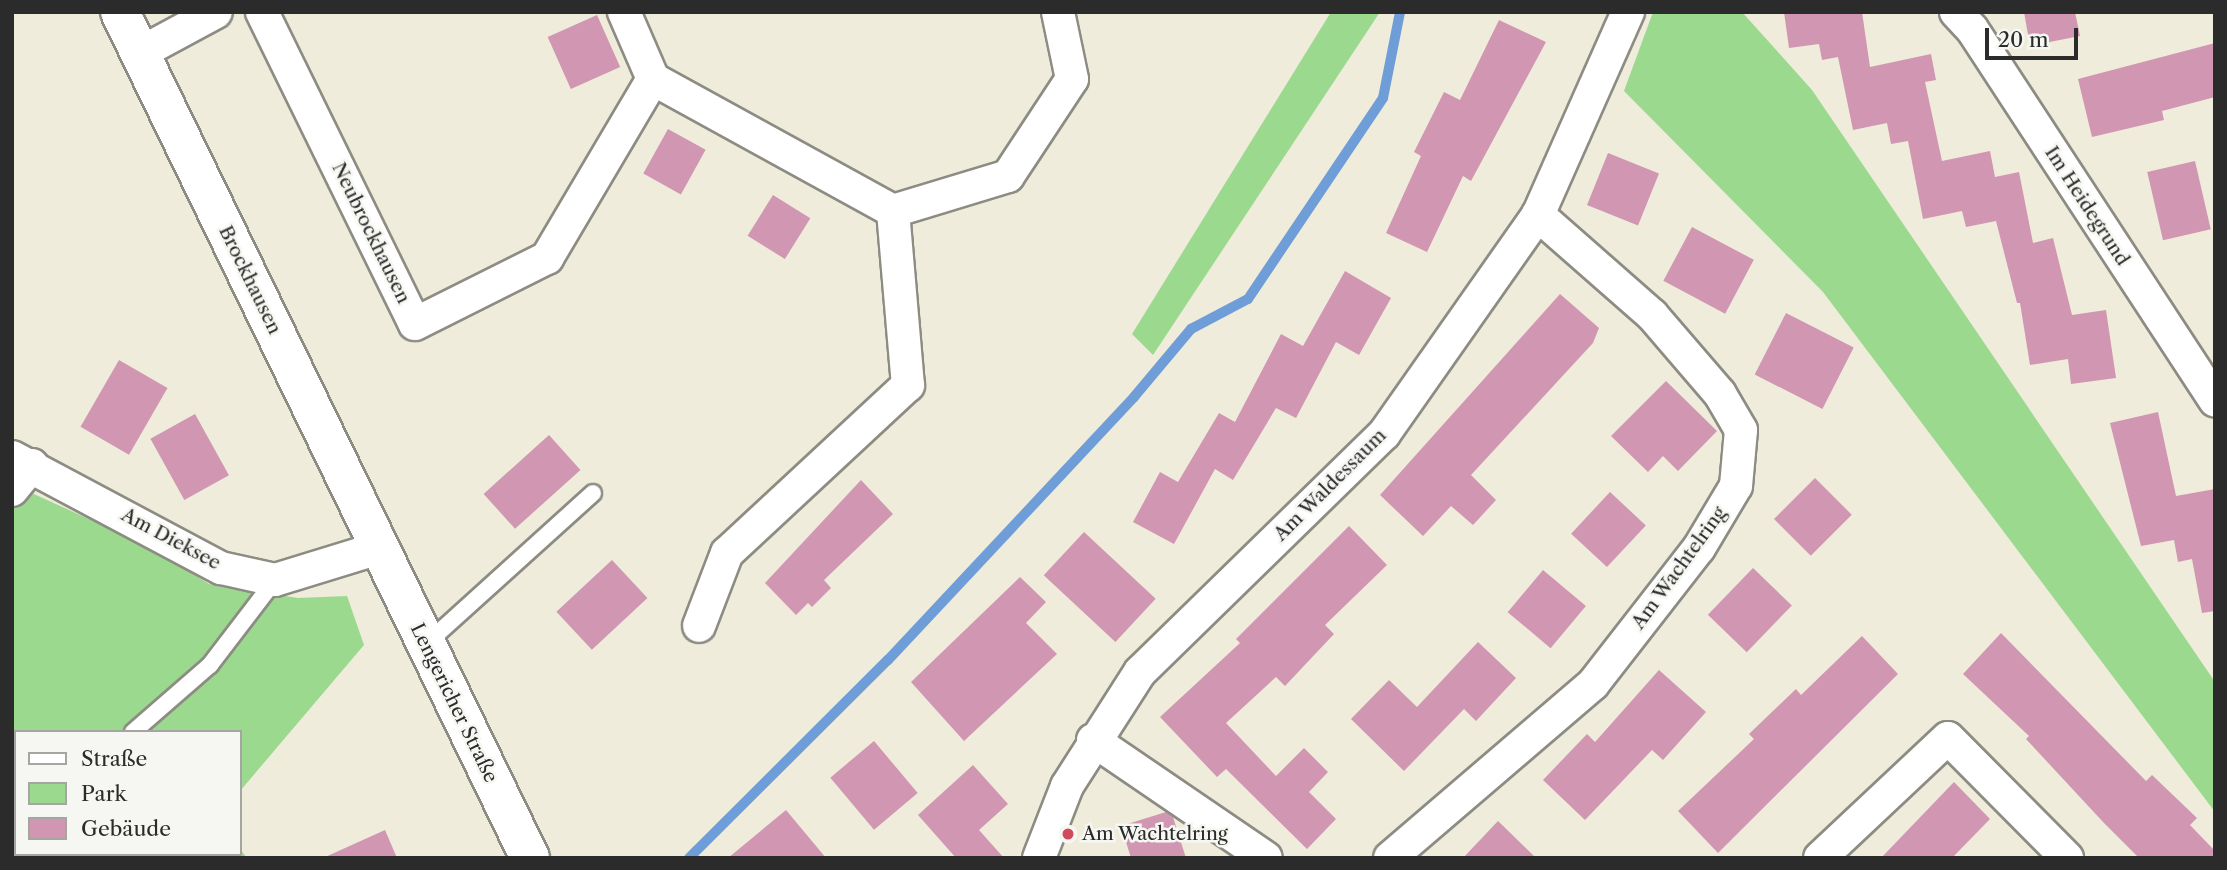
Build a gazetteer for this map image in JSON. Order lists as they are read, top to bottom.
{
  "streets": {
    "main road": ["Brockhausen", "Lengericher Straße"],
    "street": [
      "Im Heidegrund",
      "Neubrockhausen",
      "Am Waldessaum",
      "Am Dieksee",
      "Am Wachtelring"
    ]
  },
  "crossings": [
    ["Brockhausen", "Am Dieksee"],
    ["Brockhausen", "Lengericher Straße"],
    ["Am Waldessaum", "Am Wachtelring"],
    ["Am Dieksee", "Lengericher Straße"]
  ],
  "places": ["Am Wachtelring"],
  "legend": ["Straße", "Park", "Gebäude"],
  "scale_bar": "20 m"
}
